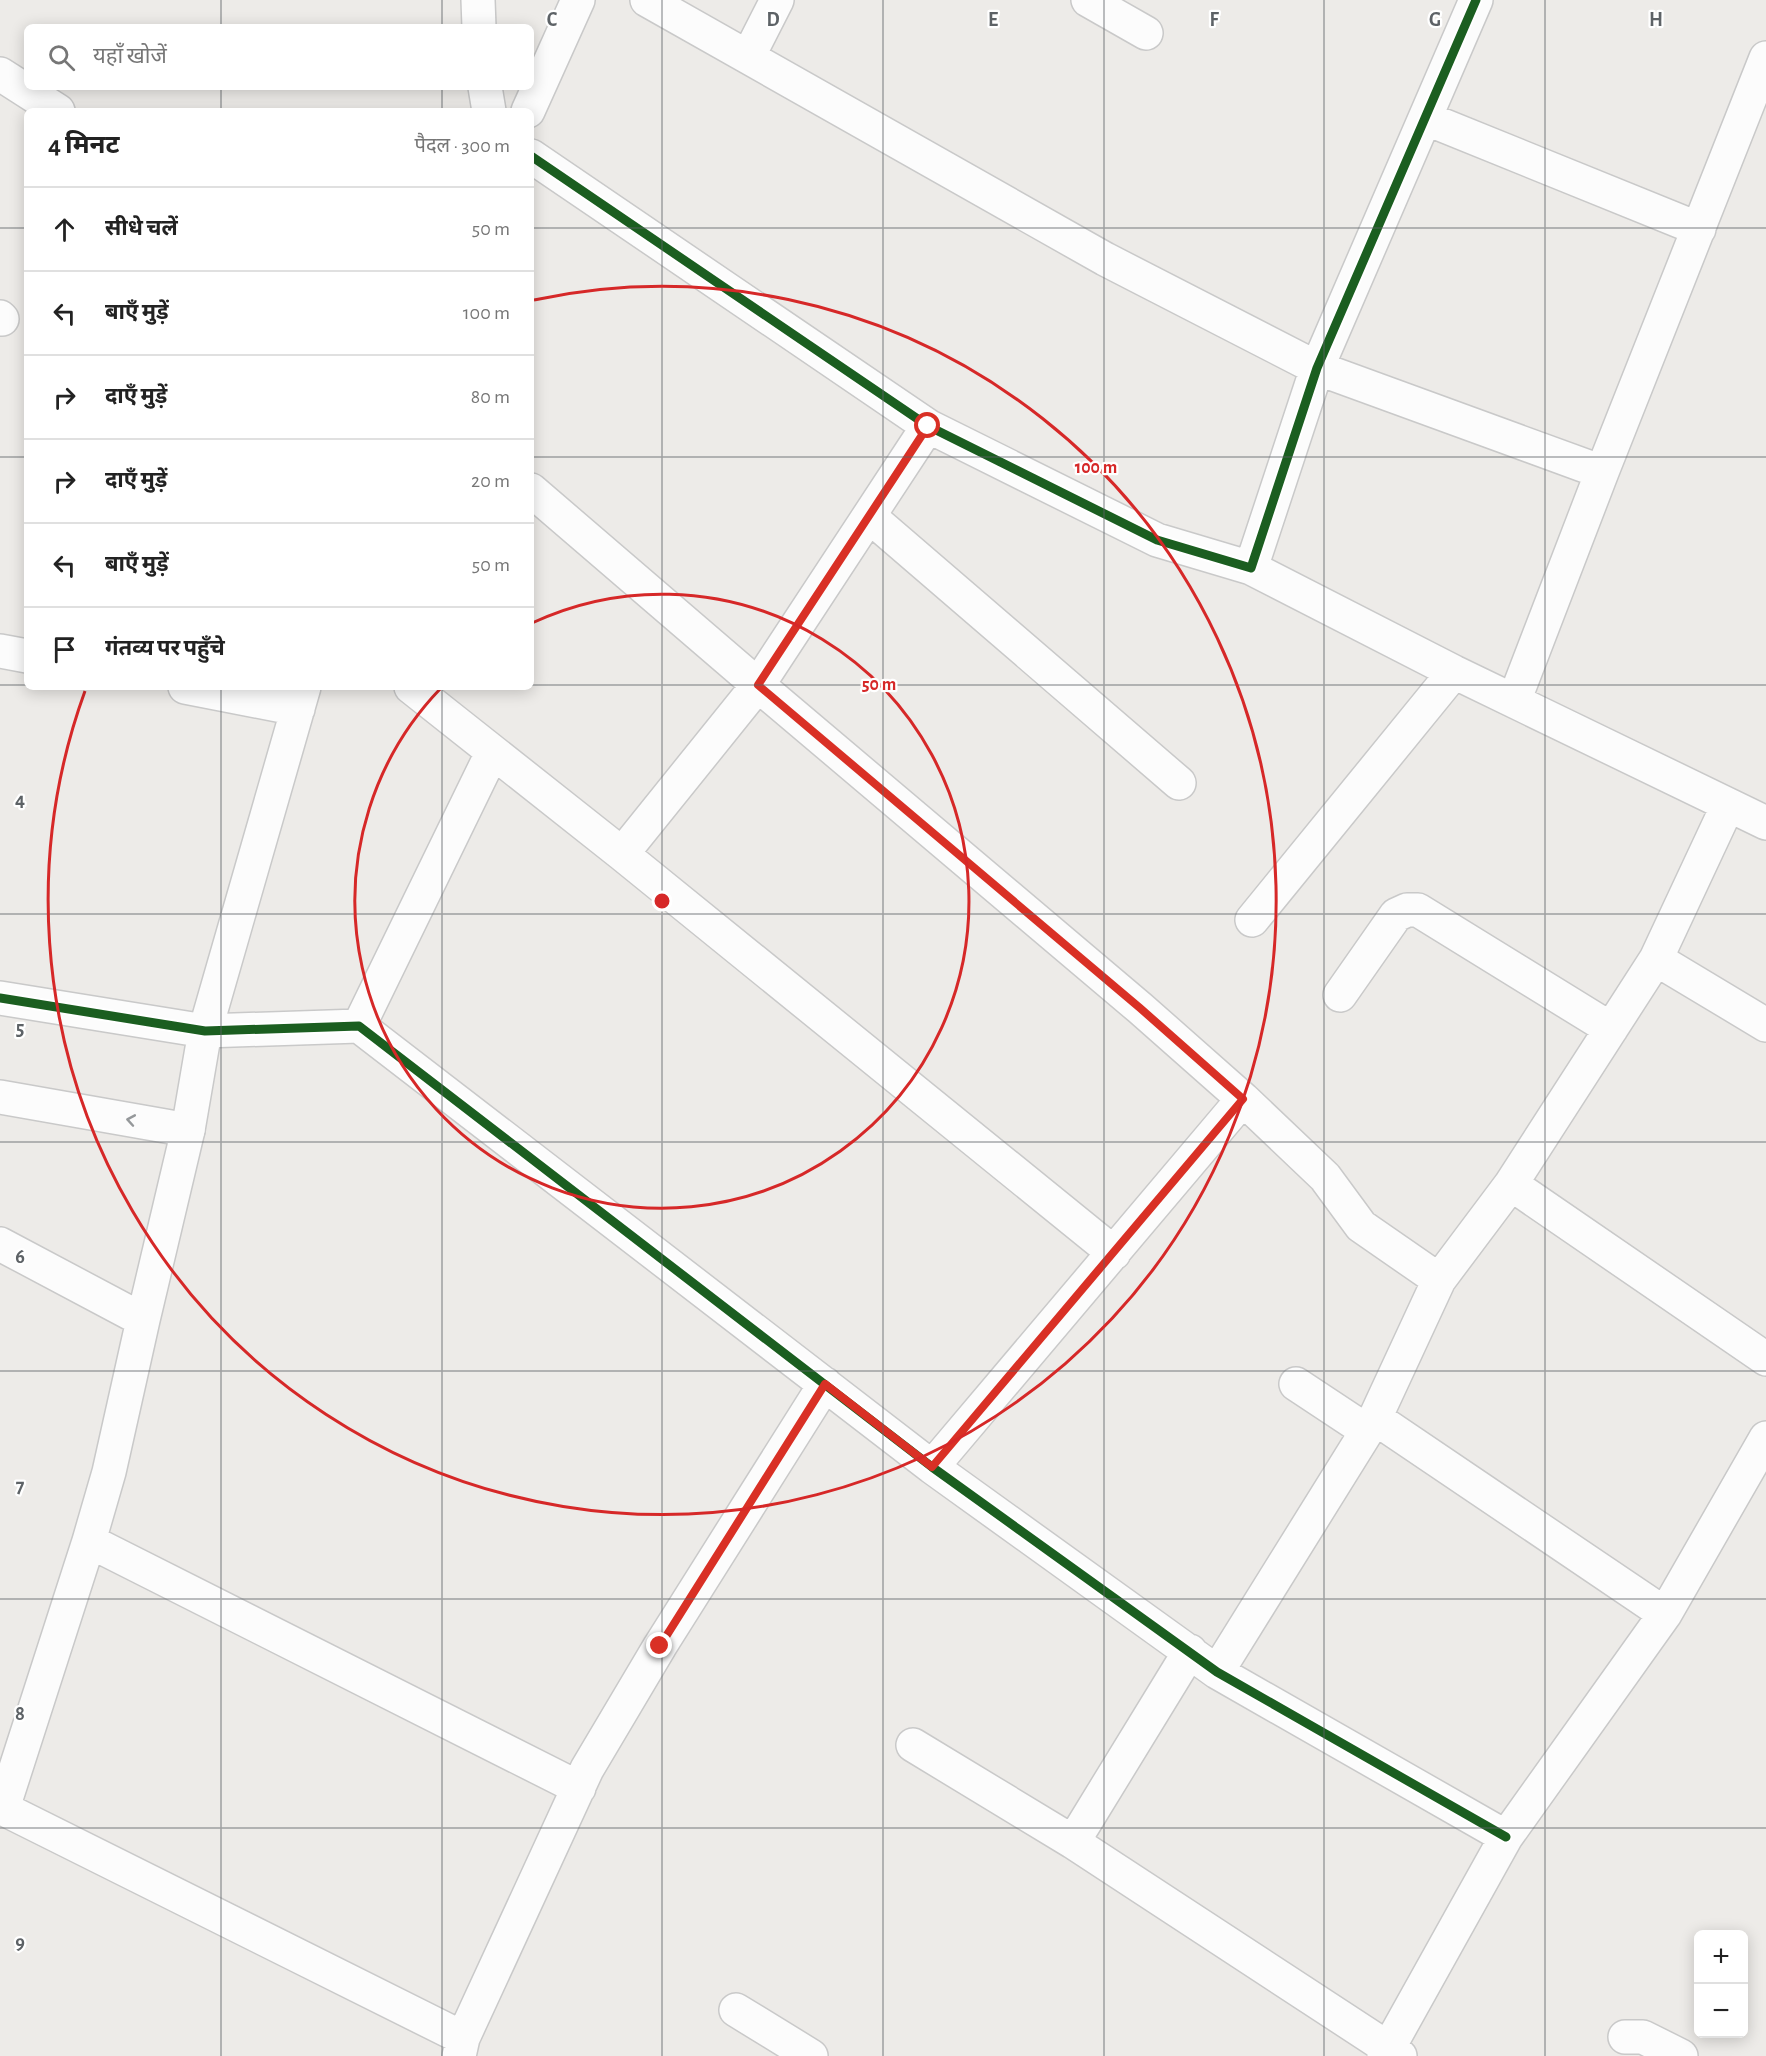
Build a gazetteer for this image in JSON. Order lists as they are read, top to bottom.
{
  "page": {
    "search": "यहाँ खोजें",
    "heading": ["4 मिनट", "पैदल · 300 m"],
    "list": [
      ["सीधे चलें", "50 m"],
      ["बाएँ मुड़ें", "100 m"],
      ["दाएँ मुड़ें", "80 m"],
      ["दाएँ मुड़ें", "20 m"],
      ["बाएँ मुड़ें", "50 m"],
      "गंतव्य पर पहुँचे"
    ],
    "map_buttons": ["+", "−"]
  },
  "grid": {
    "columns": [
      "C",
      "D",
      "E",
      "F",
      "G",
      "H"
    ],
    "rows": [
      "4",
      "5",
      "6",
      "7",
      "8",
      "9"
    ]
  },
  "rings": ["100 m", "50 m"]
}
